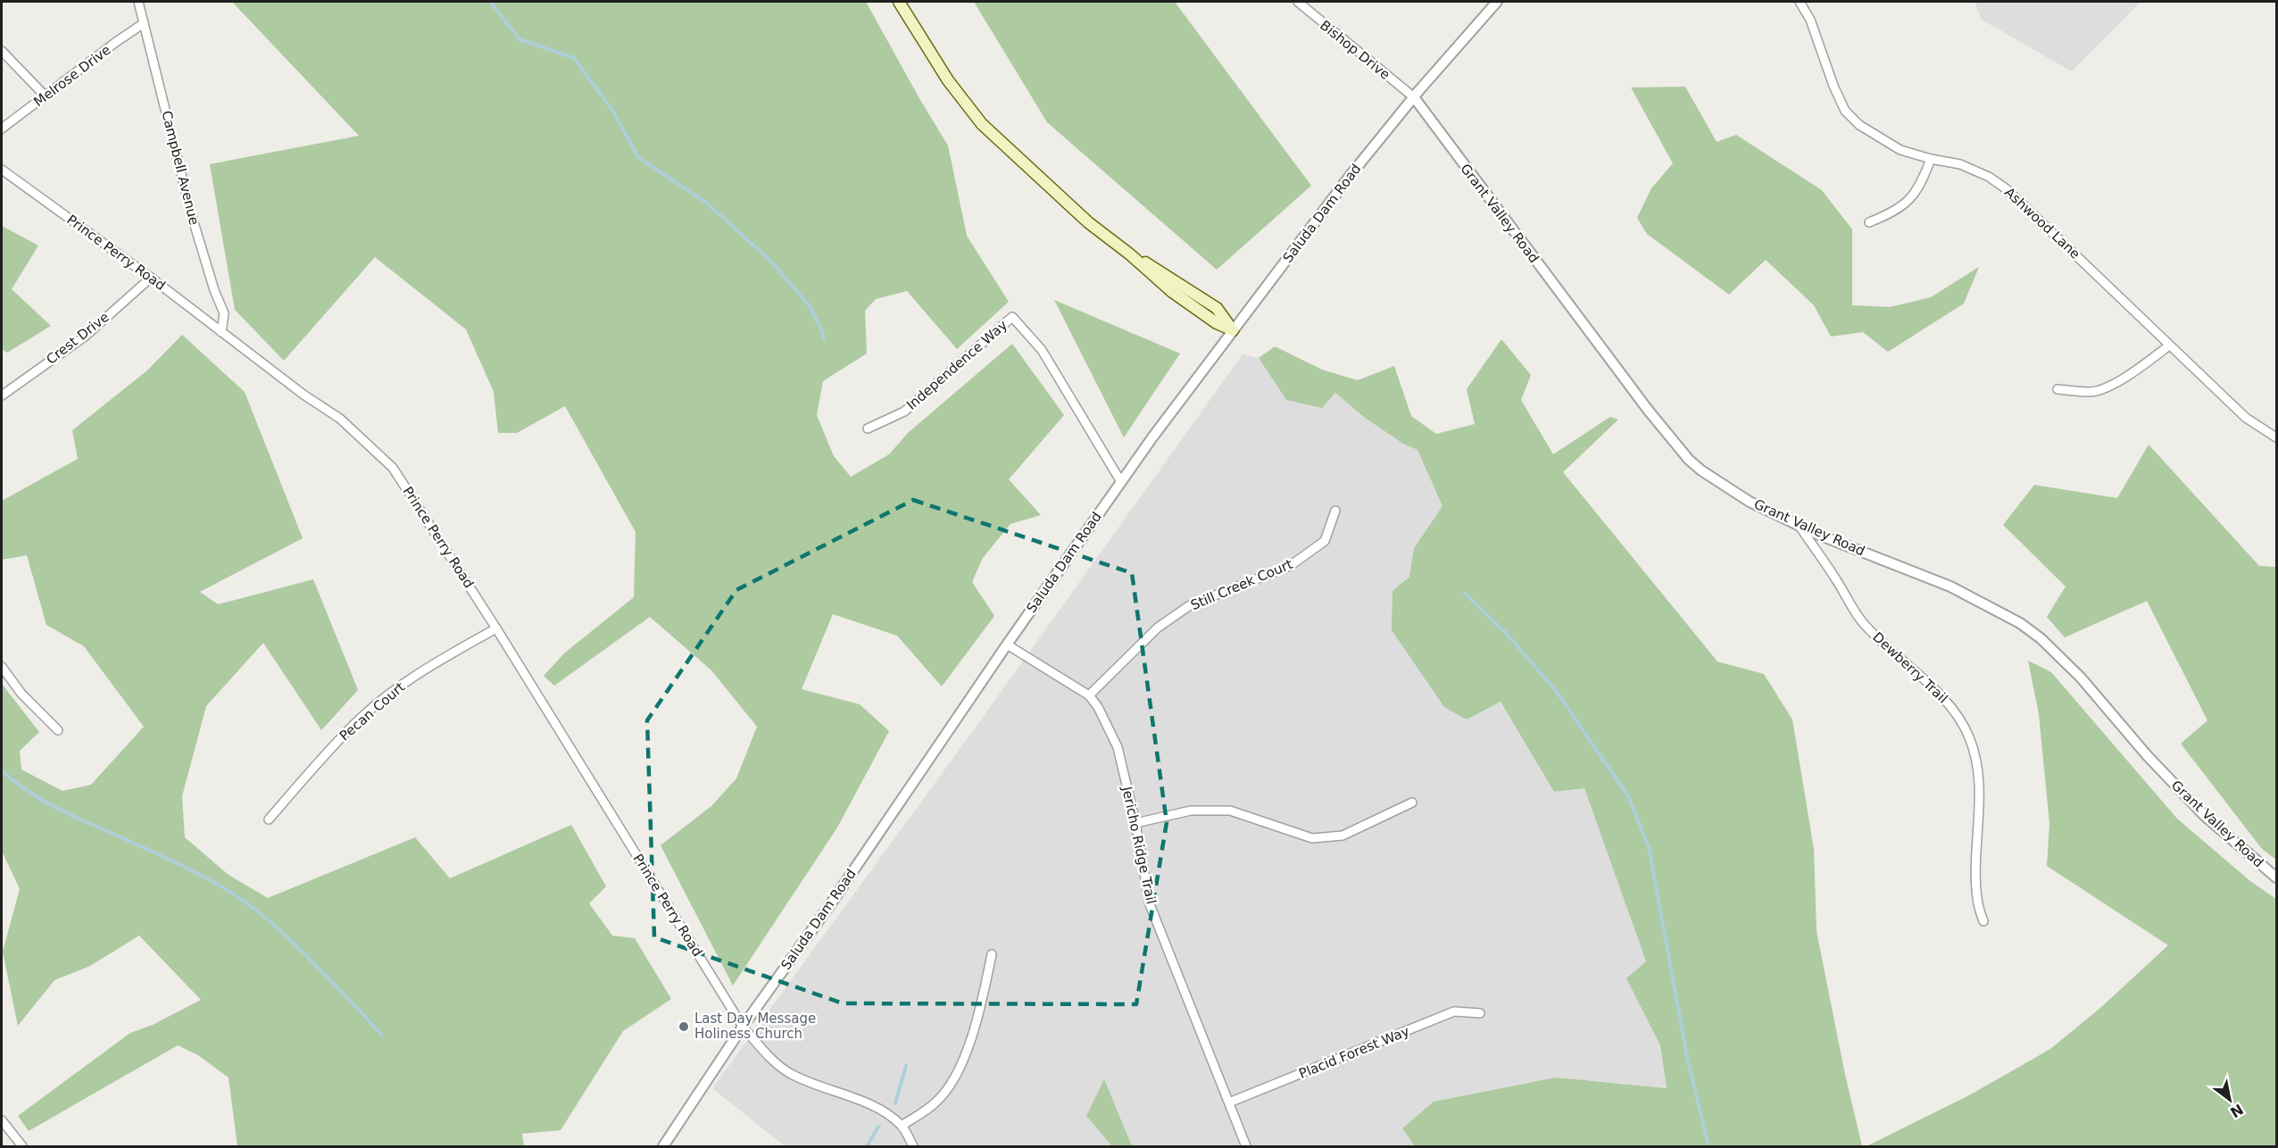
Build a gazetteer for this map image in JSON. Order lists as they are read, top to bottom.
{
  "streets": {
    "street": [
      "Bishop Drive",
      "Melrose Drive",
      "Campbell Avenue",
      "Saluda Dam Road",
      "Grant Valley Road",
      "Ashwood Lane",
      "Prince Perry Road",
      "Crest Drive",
      "Independence Way",
      "Still Creek Court",
      "Dewberry Trail",
      "Pecan Court",
      "Jericho Ridge Trail",
      "Placid Forest Way"
    ]
  },
  "crossings": [
    ["Bishop Drive", "Saluda Dam Road"],
    ["Bishop Drive", "Grant Valley Road"],
    ["Melrose Drive", "Campbell Avenue"],
    ["Campbell Avenue", "Prince Perry Road"],
    ["Saluda Dam Road", "Grant Valley Road"],
    ["Saluda Dam Road", "Prince Perry Road"],
    ["Saluda Dam Road", "Independence Way"],
    ["Saluda Dam Road", "Jericho Ridge Trail"],
    ["Grant Valley Road", "Dewberry Trail"],
    ["Prince Perry Road", "Crest Drive"],
    ["Prince Perry Road", "Pecan Court"],
    ["Still Creek Court", "Jericho Ridge Trail"],
    ["Jericho Ridge Trail", "Placid Forest Way"]
  ],
  "places": ["Last Day Message Holiness Church"],
  "north": "bottom right"
}
